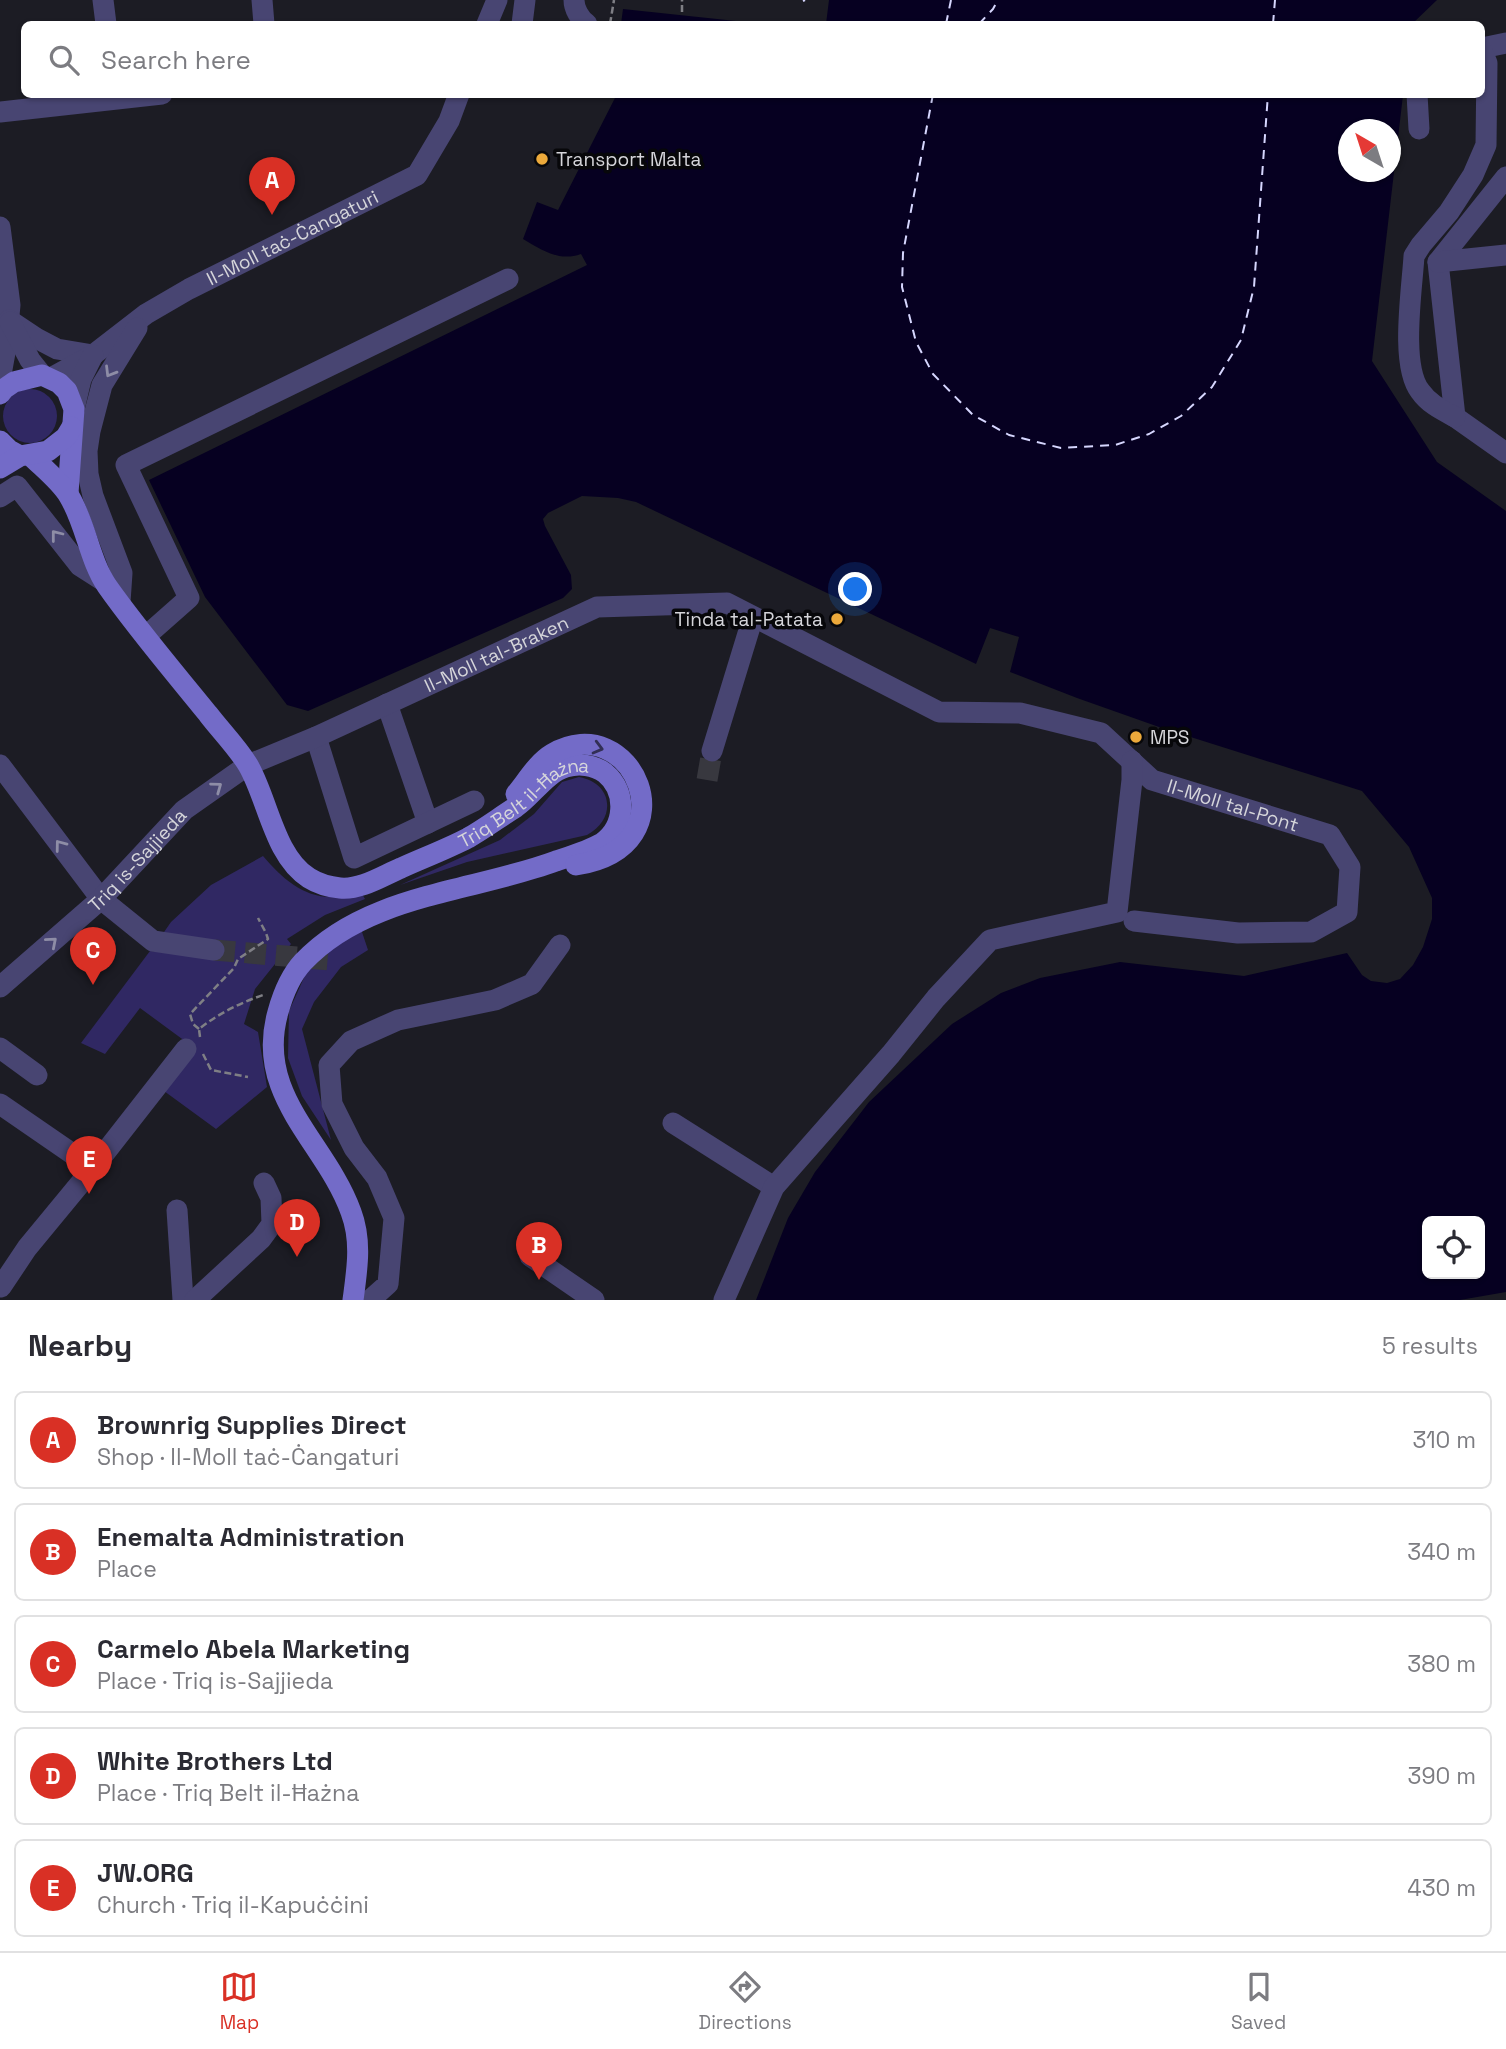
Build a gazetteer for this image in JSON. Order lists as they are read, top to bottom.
{
  "streets": {
    "main road": ["Triq Belt il-Ħażna"],
    "street": [
      "Il-Moll taċ-Ċangaturi",
      "Il-Moll tal-Braken",
      "Il-Moll tal-Pont",
      "Triq is-Sajjieda"
    ]
  },
  "crossings": [
    ["Il-Moll tal-Braken", "Il-Moll tal-Pont"],
    ["Il-Moll tal-Braken", "Triq Belt il-Ħażna"],
    ["Il-Moll tal-Braken", "Triq is-Sajjieda"],
    ["Triq Belt il-Ħażna", "Triq is-Sajjieda"]
  ],
  "places": ["Transport Malta", "Tinda tal-Patata", "MPS"],
  "north": "top left",
  "page": {
    "search": "Search here",
    "pins": [
      "A",
      "C",
      "E",
      "D",
      "B"
    ],
    "heading": ["Nearby", "5 results"],
    "list": [
      {
        "mark": "A",
        "name": "Brownrig Supplies Direct",
        "note": "Shop · Il-Moll taċ-Ċangaturi",
        "value": "310 m"
      },
      {
        "mark": "B",
        "name": "Enemalta Administration",
        "note": "Place",
        "value": "340 m"
      },
      {
        "mark": "C",
        "name": "Carmelo Abela Marketing",
        "note": "Place · Triq is-Sajjieda",
        "value": "380 m"
      },
      {
        "mark": "D",
        "name": "White Brothers Ltd",
        "note": "Place · Triq Belt il-Ħażna",
        "value": "390 m"
      },
      {
        "mark": "E",
        "name": "JW.ORG",
        "note": "Church · Triq il-Kapuċċini",
        "value": "430 m"
      }
    ],
    "nav": ["Map", "Directions", "Saved"]
  }
}
